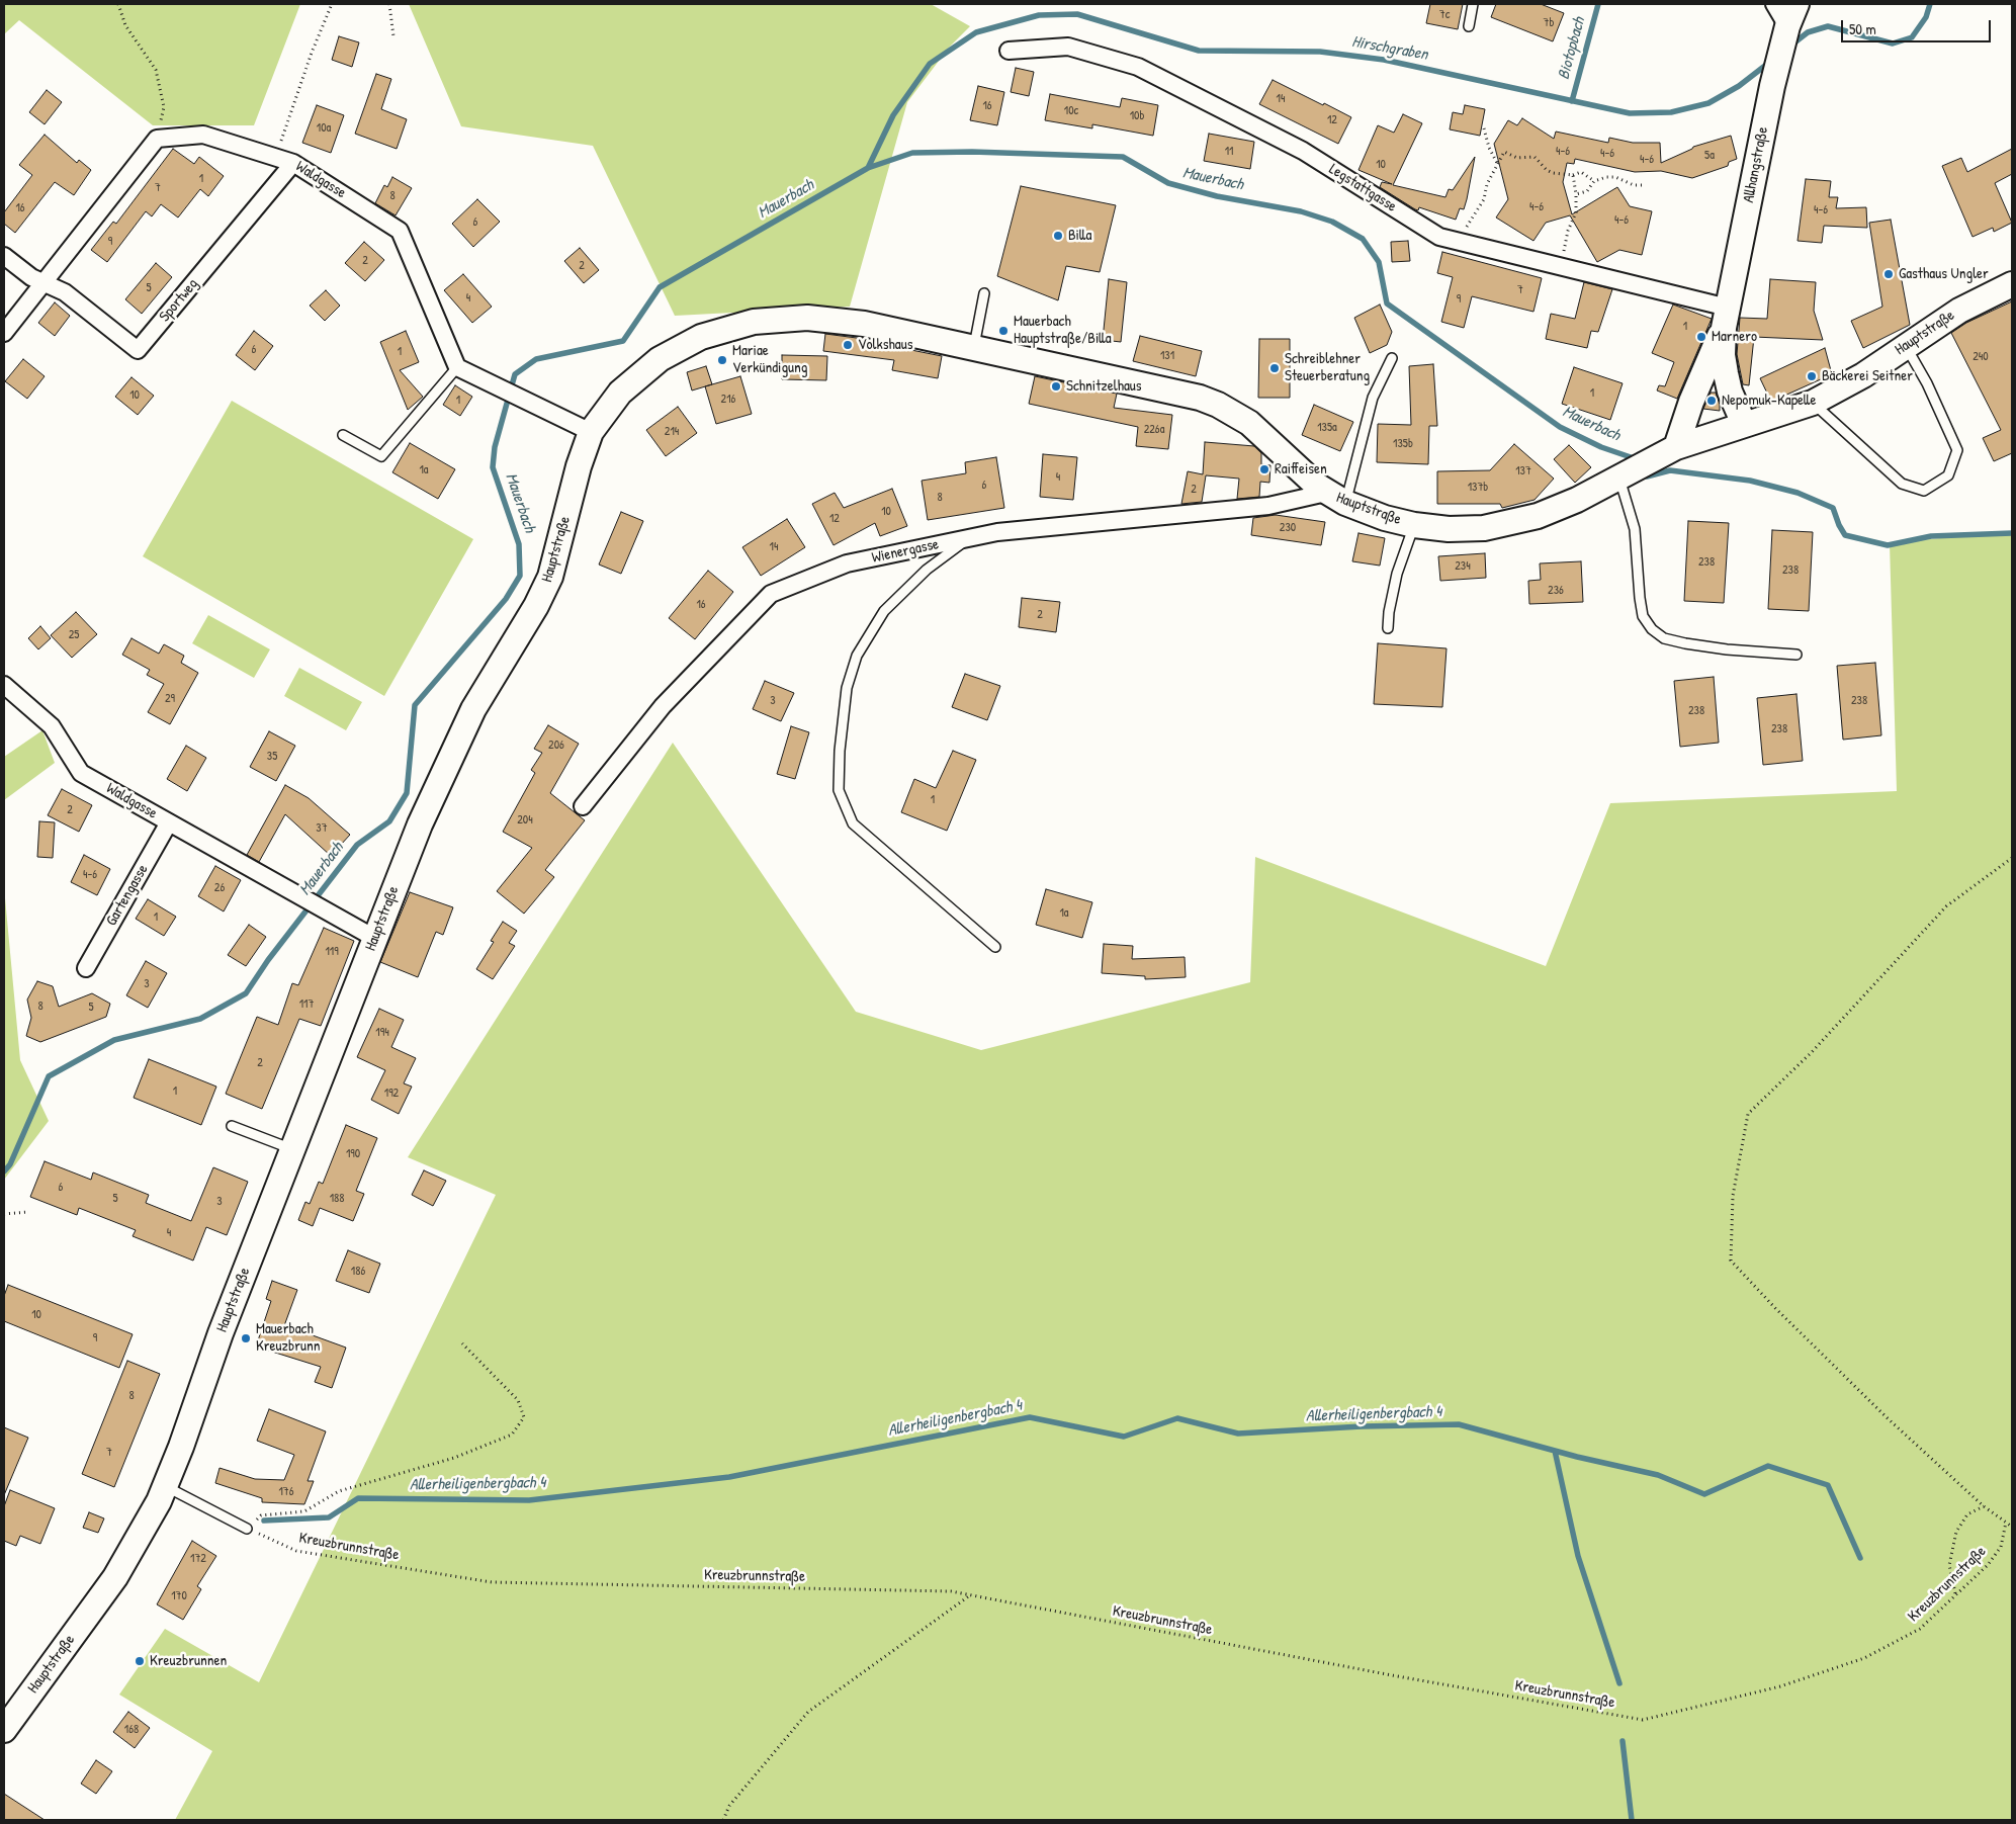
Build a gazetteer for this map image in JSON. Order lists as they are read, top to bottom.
{
  "streets": {
    "main road": ["Allhangstraße", "Hauptstraße"],
    "street": [
      "Waldgasse",
      "Legstattgasse",
      "Sportweg",
      "Wienergasse",
      "Gartengasse"
    ],
    "path": ["Kreuzbrunnstraße"]
  },
  "crossings": [
    ["Allhangstraße", "Legstattgasse"],
    ["Allhangstraße", "Hauptstraße"],
    ["Waldgasse", "Sportweg"],
    ["Waldgasse", "Hauptstraße"],
    ["Waldgasse", "Gartengasse"],
    ["Hauptstraße", "Wienergasse"]
  ],
  "water": [
    "Hirschgraben",
    "Biotopbach",
    "Mauerbach",
    "Allerheiligenbergbach 4"
  ],
  "places": [
    "Billa",
    "Gasthaus Ungler",
    "Mauerbach Hauptstraße/Billa",
    "Marnero",
    "Volkshaus",
    "Mariae Verkündigung",
    "Schreiblehner Steuerberatung",
    "Bäckerei Seitner",
    "Schnitzelhaus",
    "Nepomuk-Kapelle",
    "Raiffeisen",
    "Mauerbach Kreuzbrunn",
    "Kreuzbrunnen"
  ],
  "house_numbers": [
    "7c",
    "7b",
    "14",
    "16",
    "10c",
    "10b",
    "12",
    "10a",
    "11",
    "4-6",
    "4-6",
    "5a",
    "4-6",
    "10",
    "1",
    "7",
    "8",
    "4-6",
    "16",
    "4-6",
    "4-6",
    "6",
    "9",
    "2",
    "2",
    "5",
    "7",
    "4",
    "9",
    "1",
    "6",
    "1",
    "131",
    "240",
    "1",
    "10",
    "216",
    "1",
    "135a",
    "226a",
    "214",
    "135b",
    "1a",
    "137",
    "4",
    "6",
    "137b",
    "2",
    "8",
    "10",
    "12",
    "230",
    "14",
    "238",
    "234",
    "238",
    "236",
    "16",
    "2",
    "25",
    "29",
    "3",
    "238",
    "238",
    "238",
    "206",
    "35",
    "1",
    "2",
    "204",
    "37",
    "4-6",
    "26",
    "1a",
    "1",
    "119",
    "3",
    "117",
    "8",
    "5",
    "194",
    "2",
    "1",
    "192",
    "190",
    "6",
    "5",
    "188",
    "3",
    "4",
    "186",
    "10",
    "9",
    "8",
    "7",
    "176",
    "172",
    "170",
    "168"
  ],
  "scale_bar": "50 m"
}
